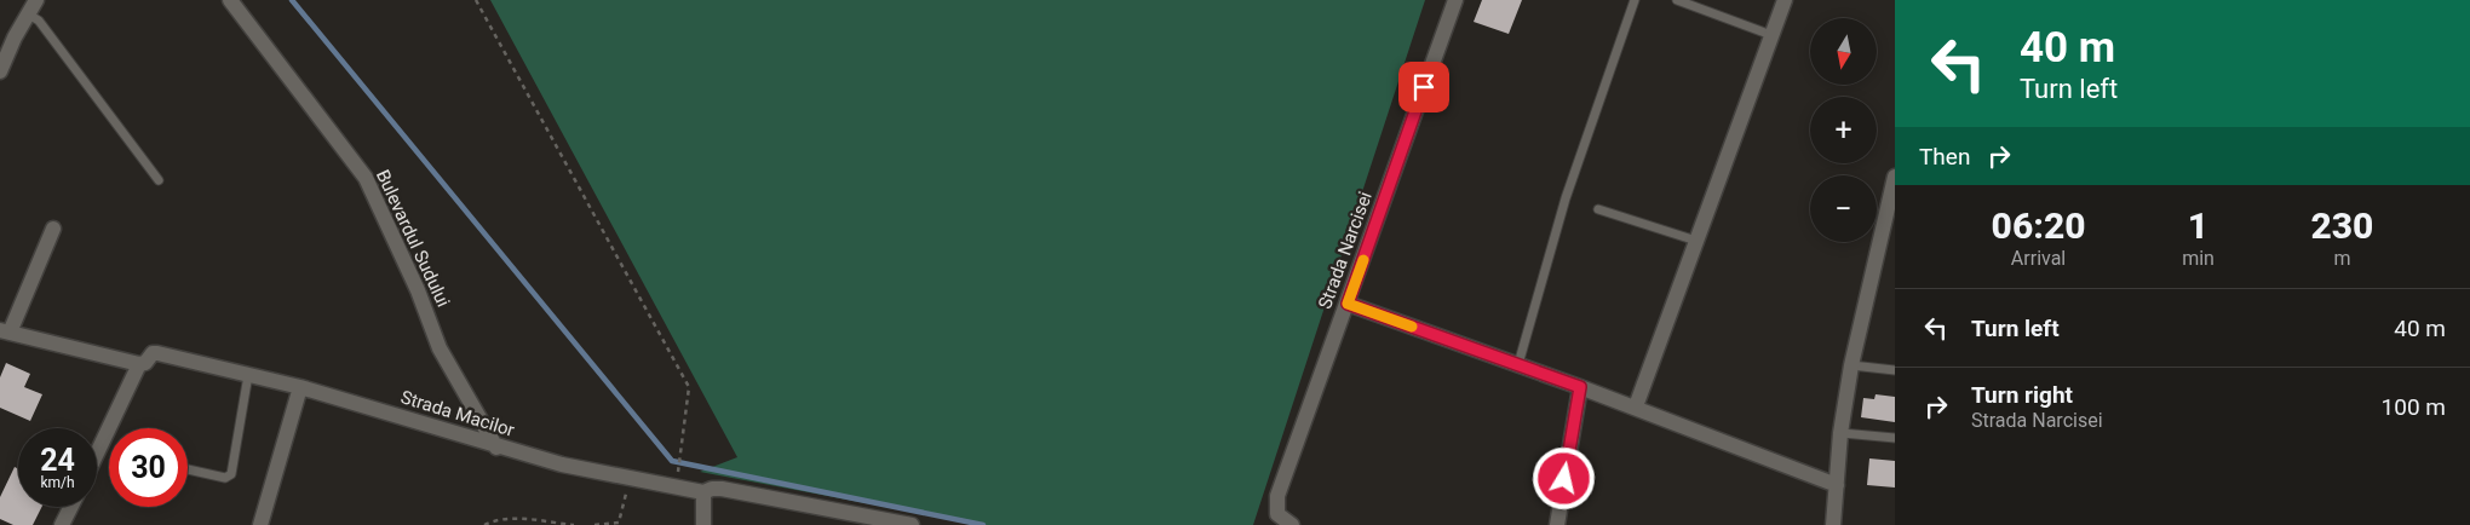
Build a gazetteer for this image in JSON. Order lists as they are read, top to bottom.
{
  "streets": {
    "street": ["Bulevardul Sudului", "Strada Narcisei", "Strada Macilor"]
  },
  "crossings": [
    ["Bulevardul Sudului", "Strada Macilor"]
  ],
  "north": "bottom",
  "page": {
    "turn": ["40 m", "Turn left"],
    "map_buttons": ["+", "−"],
    "then": "Then",
    "eta": [
      "06:20",
      "Arrival",
      "1",
      "min",
      "230",
      "m"
    ],
    "list": [
      {
        "name": "Turn left",
        "value": "40 m"
      },
      {
        "name": "Turn right",
        "note": "Strada Narcisei",
        "value": "100 m"
      }
    ],
    "speed": "24 km/h",
    "limit": "30"
  }
}
